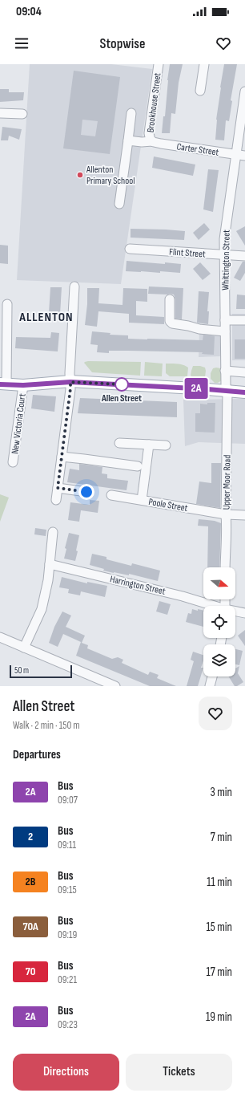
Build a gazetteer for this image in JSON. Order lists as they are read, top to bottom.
{
  "streets": {
    "street": [
      "Brookhouse Street",
      "Carter Street",
      "Flint Street",
      "Whittington Street",
      "New Victoria Court",
      "Upper Moor Road",
      "Poole Street",
      "Harrington Street"
    ]
  },
  "crossings": [
    ["Brookhouse Street", "Carter Street"],
    ["Carter Street", "Whittington Street"],
    ["Flint Street", "Whittington Street"],
    ["Whittington Street", "Upper Moor Road"],
    ["Upper Moor Road", "Poole Street"]
  ],
  "districts": ["ALLENTON"],
  "places": ["Allenton Primary School", "Allen Street"],
  "lines": ["bus line 2A"],
  "scale_bar": "50 m",
  "north": "right",
  "page": {
    "status": "09:04",
    "header": "Stopwise",
    "on_map": "2A",
    "scale": "50 m",
    "heading": [
      ["Allen Street", "Walk · 2 min · 150 m"],
      "Departures"
    ],
    "list": [
      {
        "mark": "2A",
        "name": "Bus",
        "note": "09:07",
        "value": "3 min"
      },
      {
        "mark": "2",
        "name": "Bus",
        "note": "09:11",
        "value": "7 min"
      },
      {
        "mark": "2B",
        "name": "Bus",
        "note": "09:15",
        "value": "11 min"
      },
      {
        "mark": "70A",
        "name": "Bus",
        "note": "09:19",
        "value": "15 min"
      },
      {
        "mark": "70",
        "name": "Bus",
        "note": "09:21",
        "value": "17 min"
      },
      {
        "mark": "2A",
        "name": "Bus",
        "note": "09:23",
        "value": "19 min"
      }
    ],
    "buttons": ["Directions", "Tickets"]
  }
}
